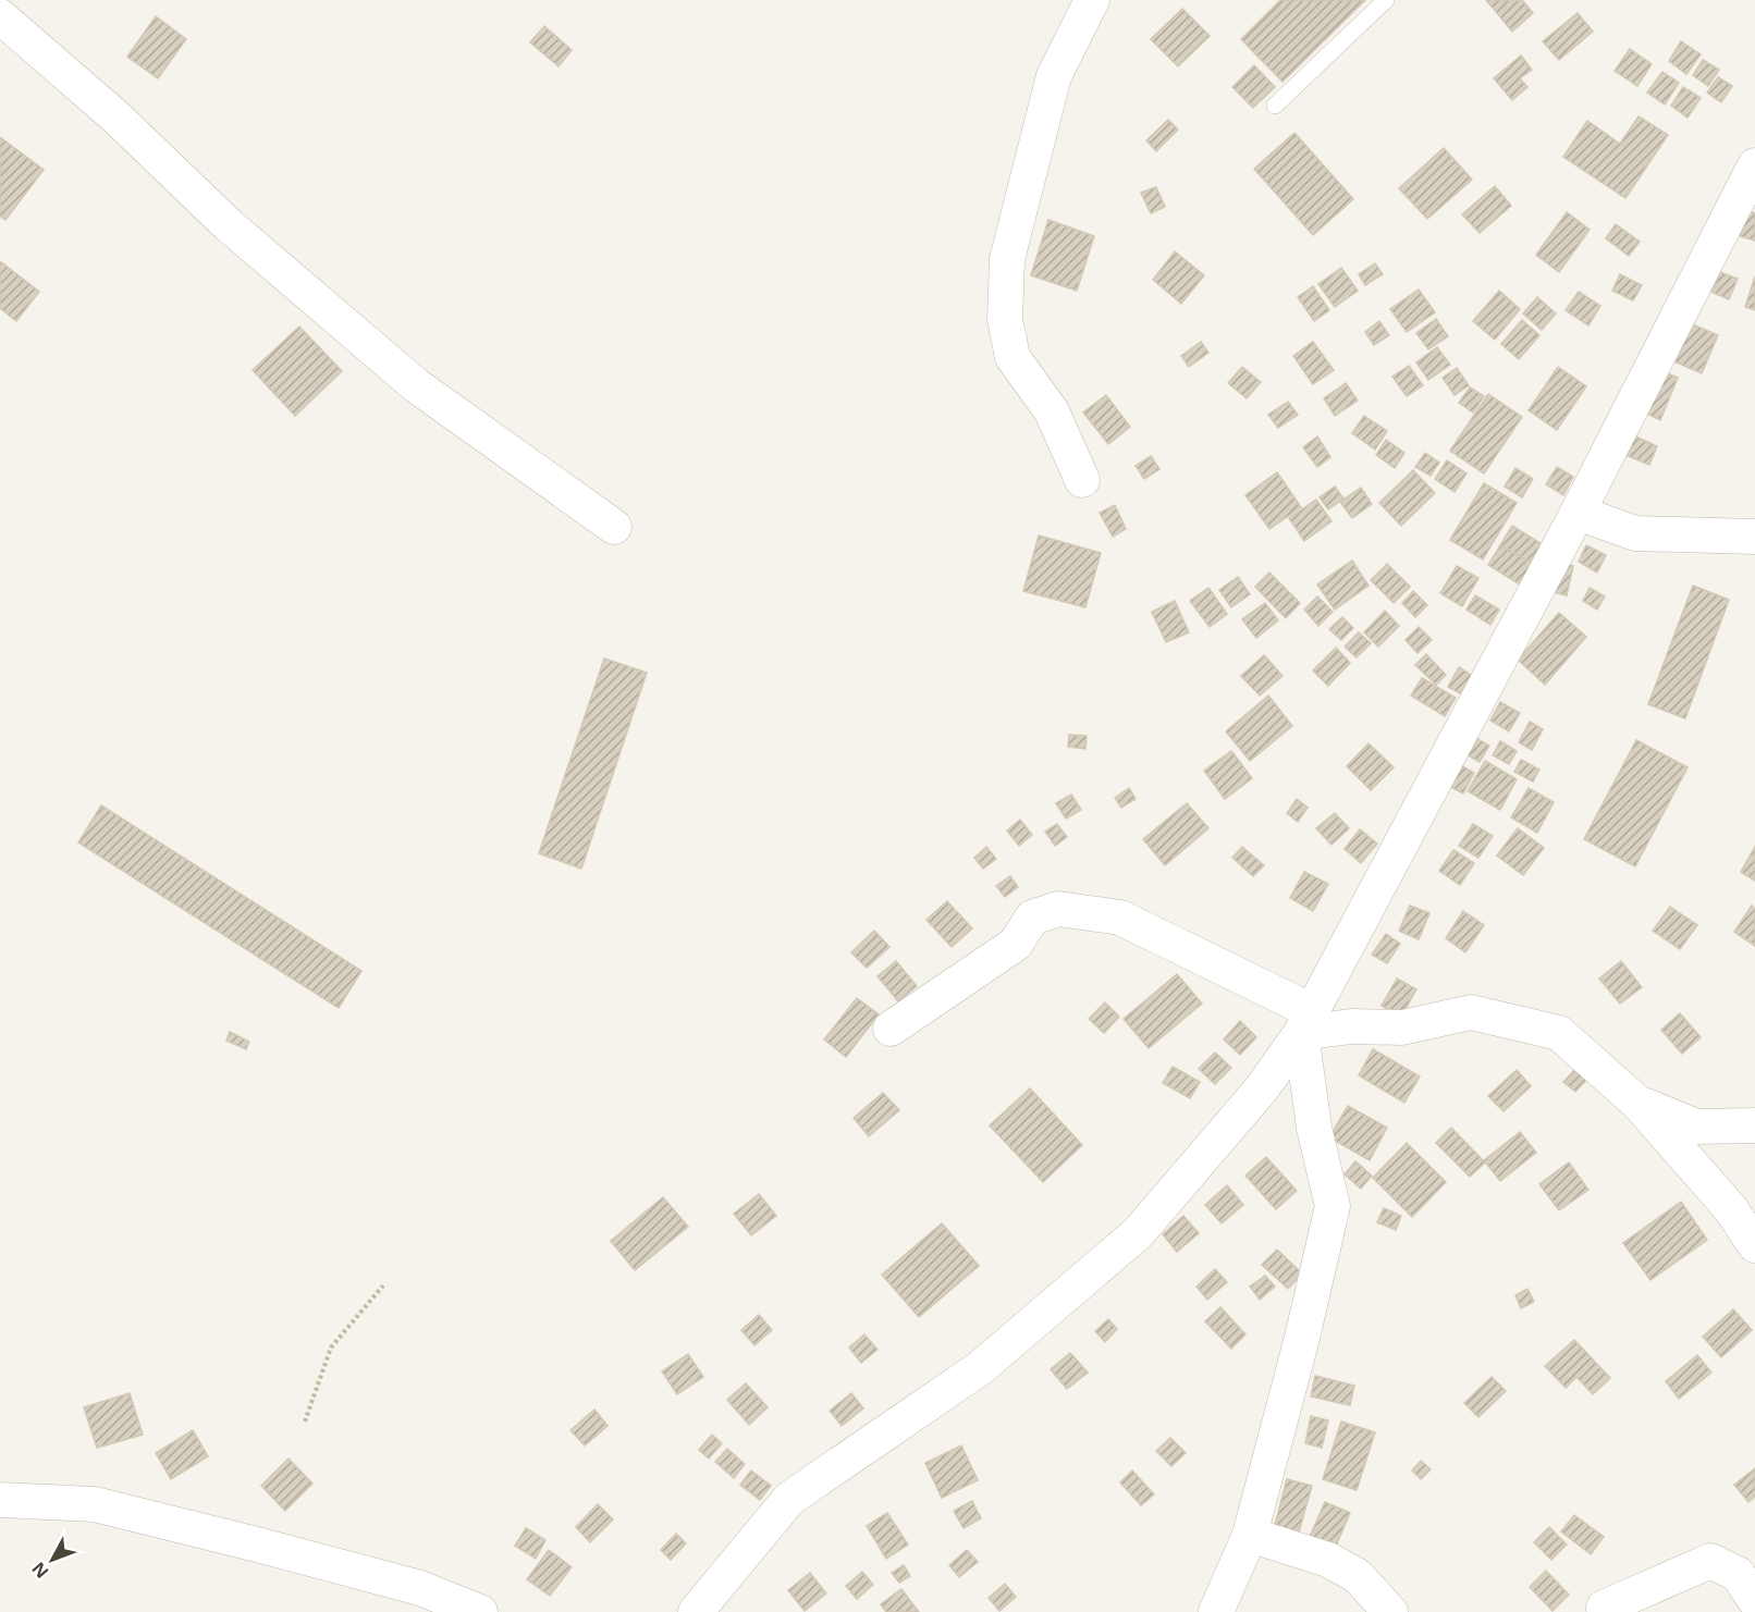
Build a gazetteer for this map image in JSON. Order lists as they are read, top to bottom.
{
  "north": "bottom left"
}
